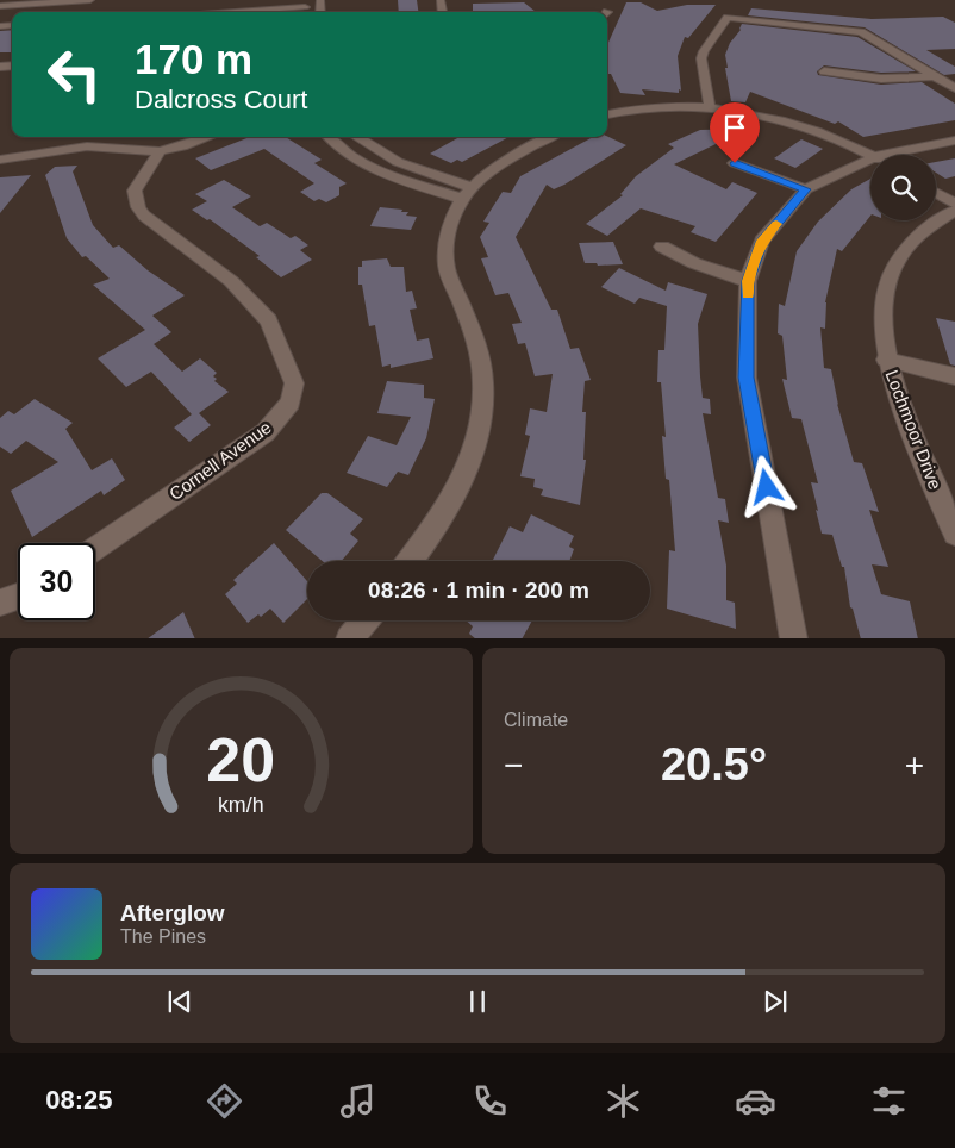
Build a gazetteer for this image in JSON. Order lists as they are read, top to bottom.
{
  "streets": {
    "street": ["Lochmoor Drive", "Cornell Avenue"]
  },
  "page": {
    "turn": ["170 m", "Dalcross Court"],
    "limit": "30",
    "trip": "08:26 · 1 min · 200 m",
    "tile": "Climate",
    "heat": ["−", "20.5°", "+"],
    "song": ["Afterglow", "The Pines"],
    "tabs": "08:25",
    "gauge": ["20", "km/h"]
  }
}
